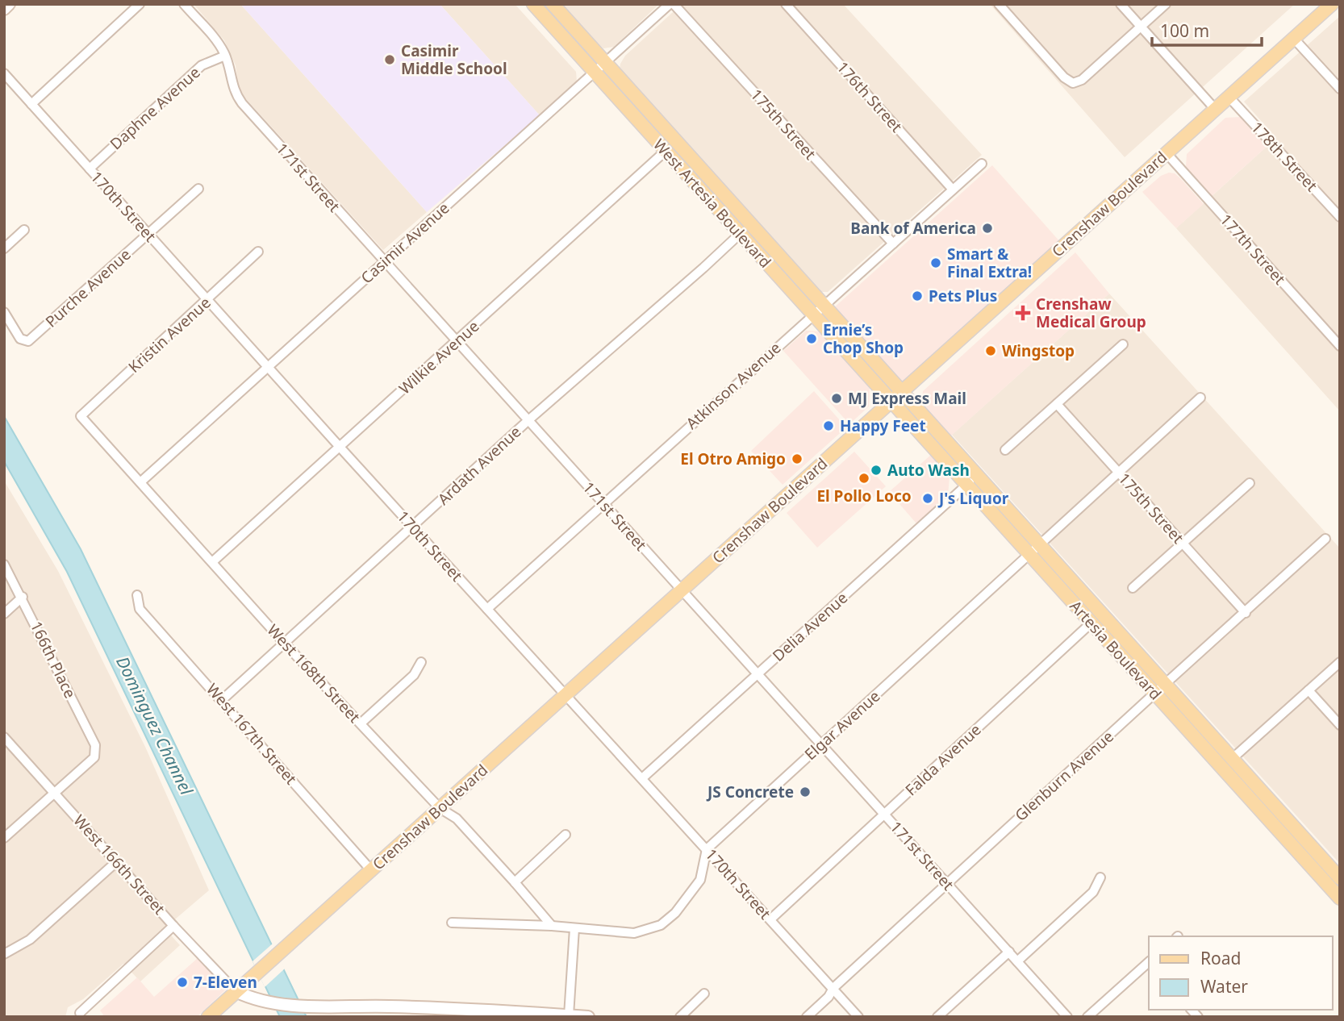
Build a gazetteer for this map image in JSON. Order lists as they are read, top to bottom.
{
  "streets": {
    "main road": ["West Artesia Boulevard", "Crenshaw Boulevard", "Artesia Boulevard"],
    "street": [
      "176th Street",
      "Daphne Avenue",
      "175th Street",
      "178th Street",
      "171st Street",
      "170th Street",
      "Casimir Avenue",
      "177th Street",
      "Purche Avenue",
      "Kristin Avenue",
      "Wilkie Avenue",
      "Atkinson Avenue",
      "Ardath Avenue",
      "Delia Avenue",
      "166th Place",
      "West 168th Street",
      "Elgar Avenue",
      "West 167th Street",
      "Falda Avenue",
      "Glenburn Avenue",
      "West 166th Street"
    ]
  },
  "crossings": [
    ["176th Street", "Atkinson Avenue"],
    ["Daphne Avenue", "171st Street"],
    ["Daphne Avenue", "170th Street"],
    ["175th Street", "Casimir Avenue"],
    ["175th Street", "Atkinson Avenue"],
    ["175th Street", "Elgar Avenue"],
    ["175th Street", "Glenburn Avenue"],
    ["178th Street", "Crenshaw Boulevard"],
    ["171st Street", "Crenshaw Boulevard"],
    ["171st Street", "Casimir Avenue"],
    ["171st Street", "Wilkie Avenue"],
    ["171st Street", "Atkinson Avenue"],
    ["171st Street", "Ardath Avenue"],
    ["171st Street", "Delia Avenue"],
    ["171st Street", "Elgar Avenue"],
    ["171st Street", "Falda Avenue"],
    ["171st Street", "Glenburn Avenue"],
    ["West Artesia Boulevard", "Crenshaw Boulevard"],
    ["West Artesia Boulevard", "Casimir Avenue"],
    ["West Artesia Boulevard", "Wilkie Avenue"],
    ["West Artesia Boulevard", "Atkinson Avenue"],
    ["West Artesia Boulevard", "Ardath Avenue"],
    ["West Artesia Boulevard", "Artesia Boulevard"],
    ["Crenshaw Boulevard", "170th Street"],
    ["Crenshaw Boulevard", "177th Street"],
    ["Crenshaw Boulevard", "Artesia Boulevard"],
    ["Crenshaw Boulevard", "West 168th Street"],
    ["Crenshaw Boulevard", "West 167th Street"],
    ["Crenshaw Boulevard", "West 166th Street"],
    ["170th Street", "Casimir Avenue"],
    ["170th Street", "Purche Avenue"],
    ["170th Street", "Kristin Avenue"],
    ["170th Street", "Wilkie Avenue"],
    ["170th Street", "Atkinson Avenue"],
    ["170th Street", "Ardath Avenue"],
    ["170th Street", "Delia Avenue"],
    ["170th Street", "Elgar Avenue"],
    ["170th Street", "Falda Avenue"],
    ["170th Street", "Glenburn Avenue"],
    ["Casimir Avenue", "West 168th Street"],
    ["Kristin Avenue", "West 168th Street"],
    ["Wilkie Avenue", "West 168th Street"],
    ["Ardath Avenue", "West 168th Street"],
    ["Ardath Avenue", "West 167th Street"],
    ["Delia Avenue", "Artesia Boulevard"],
    ["Artesia Boulevard", "Elgar Avenue"],
    ["Artesia Boulevard", "Falda Avenue"],
    ["Artesia Boulevard", "Glenburn Avenue"],
    ["166th Place", "West 166th Street"]
  ],
  "water": ["Dominguez Channel"],
  "places": {
    "other": [
      "Casimir Middle School",
      "Bank of America",
      "Smart & Final Extra!",
      "Pets Plus",
      "Ernie’s Chop Shop",
      "Wingstop",
      "MJ Express Mail",
      "Happy Feet",
      "El Otro Amigo",
      "Auto Wash",
      "El Pollo Loco",
      "J's Liquor",
      "JS Concrete",
      "7-Eleven"
    ],
    "health": ["Crenshaw Medical Group"]
  },
  "legend": ["Road", "Water"],
  "scale_bar": "100 m"
}
